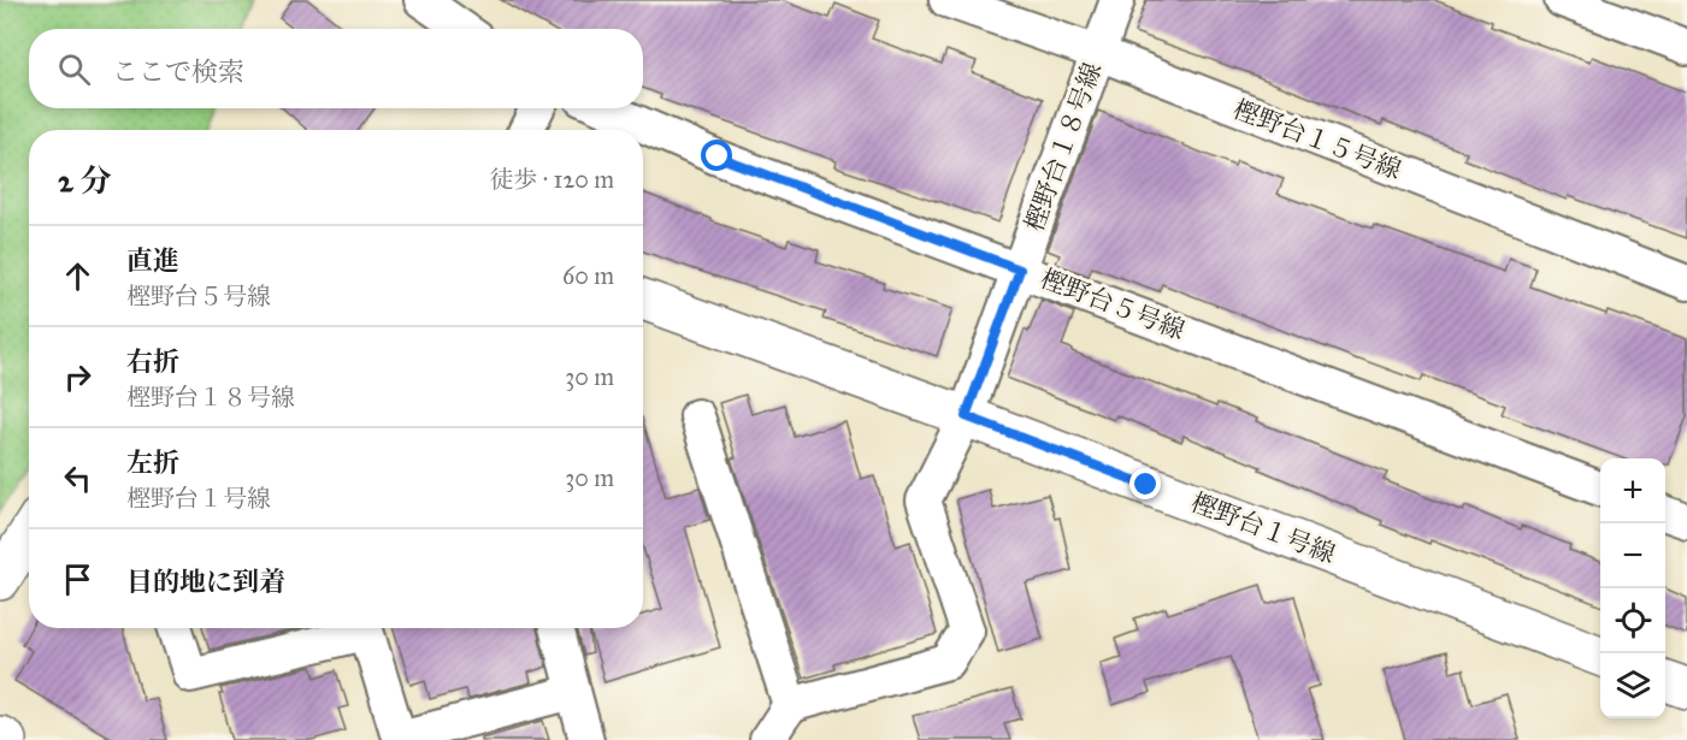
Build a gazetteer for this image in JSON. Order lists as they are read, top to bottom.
{
  "streets": {
    "street": [
      "樫野台１５号線",
      "樫野台１８号線",
      "樫野台５号線",
      "樫野台１号線"
    ]
  },
  "crossings": [
    ["樫野台１５号線", "樫野台１８号線"],
    ["樫野台１８号線", "樫野台５号線"],
    ["樫野台１８号線", "樫野台１号線"]
  ],
  "page": {
    "search": "ここで検索",
    "heading": ["2 分", "徒歩 · 120 m"],
    "list": [
      ["直進", "樫野台５号線", "60 m"],
      ["右折", "樫野台１８号線", "30 m"],
      ["左折", "樫野台１号線", "30 m"],
      "目的地に到着"
    ],
    "map_buttons": ["+", "−"]
  }
}
